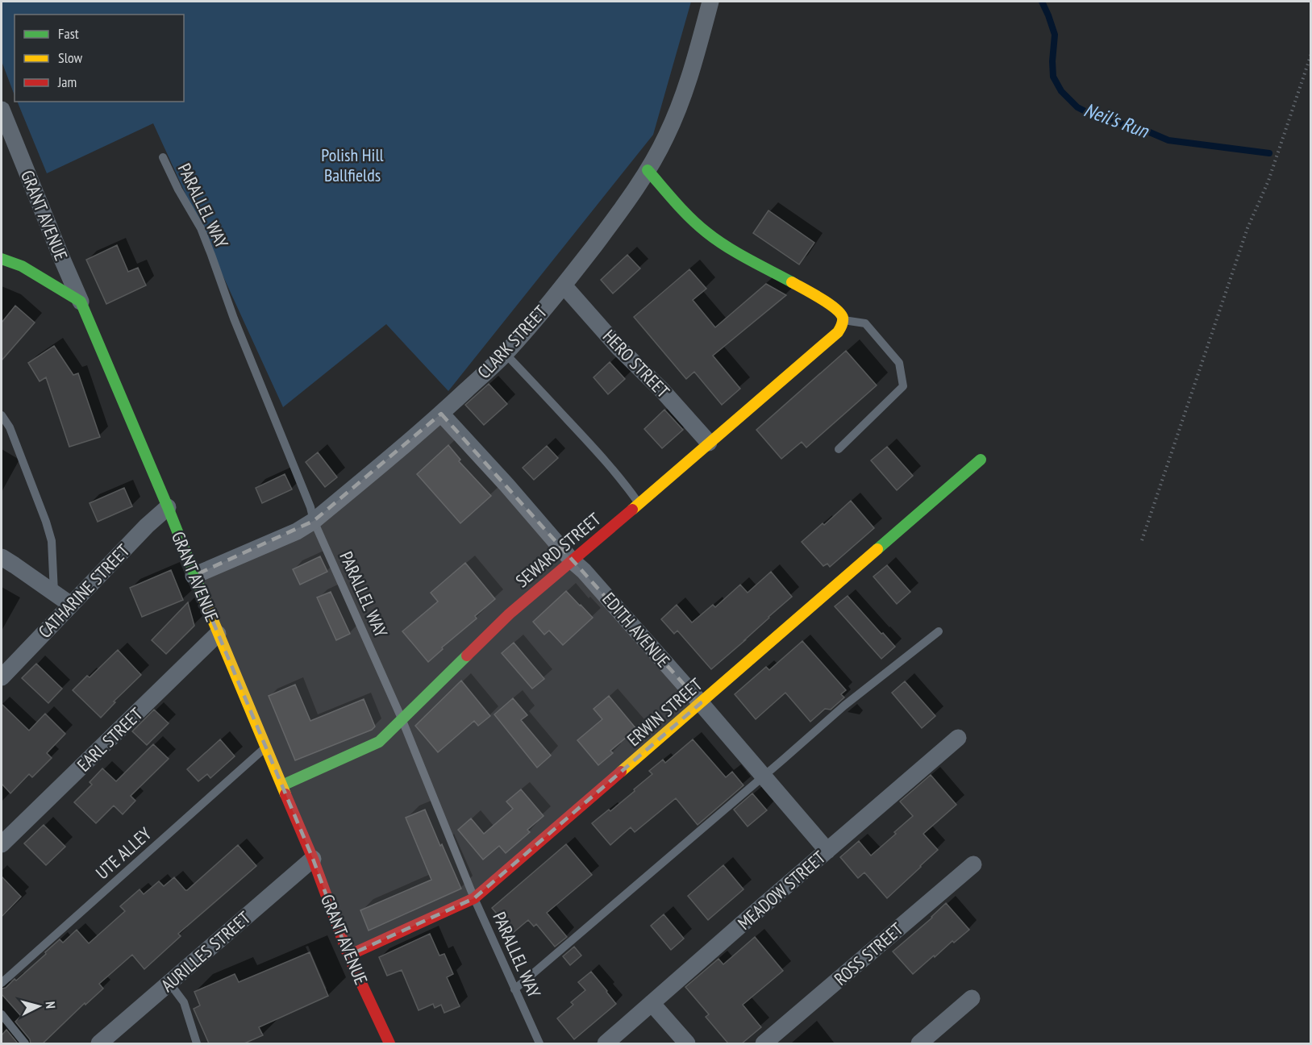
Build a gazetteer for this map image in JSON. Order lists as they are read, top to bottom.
{
  "streets": {
    "street": [
      "GRANT AVENUE",
      "CLARK STREET",
      "HERO STREET",
      "SEWARD STREET",
      "CATHARINE STREET",
      "EDITH AVENUE",
      "ERWIN STREET",
      "EARL STREET",
      "MEADOW STREET",
      "AURILLES STREET",
      "ROSS STREET"
    ],
    "lane": ["PARALLEL WAY", "UTE ALLEY"]
  },
  "crossings": [
    ["PARALLEL WAY", "CLARK STREET"],
    ["PARALLEL WAY", "SEWARD STREET"],
    ["PARALLEL WAY", "ERWIN STREET"],
    ["GRANT AVENUE", "CLARK STREET"],
    ["GRANT AVENUE", "SEWARD STREET"],
    ["GRANT AVENUE", "CATHARINE STREET"],
    ["GRANT AVENUE", "ERWIN STREET"],
    ["GRANT AVENUE", "EARL STREET"],
    ["GRANT AVENUE", "UTE ALLEY"],
    ["GRANT AVENUE", "AURILLES STREET"],
    ["CLARK STREET", "HERO STREET"],
    ["CLARK STREET", "EDITH AVENUE"],
    ["HERO STREET", "SEWARD STREET"],
    ["SEWARD STREET", "EDITH AVENUE"],
    ["EDITH AVENUE", "ERWIN STREET"],
    ["EDITH AVENUE", "MEADOW STREET"]
  ],
  "water": ["Neil's Run"],
  "parks": ["Polish Hill Ballfields"],
  "legend": ["Fast", "Slow", "Jam"],
  "north": "right"
}
